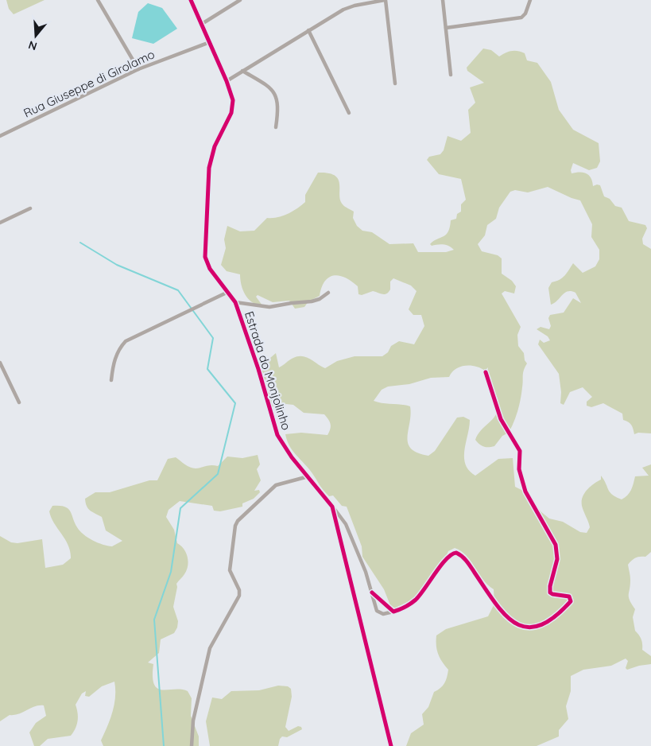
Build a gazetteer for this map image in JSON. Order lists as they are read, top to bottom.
{
  "streets": {
    "street": ["Rua Giuseppe di Girolamo", "Estrada do Monjolinho"]
  },
  "crossings": [
    ["Rua Giuseppe di Girolamo", "Estrada do Monjolinho"]
  ],
  "north": "bottom"
}
